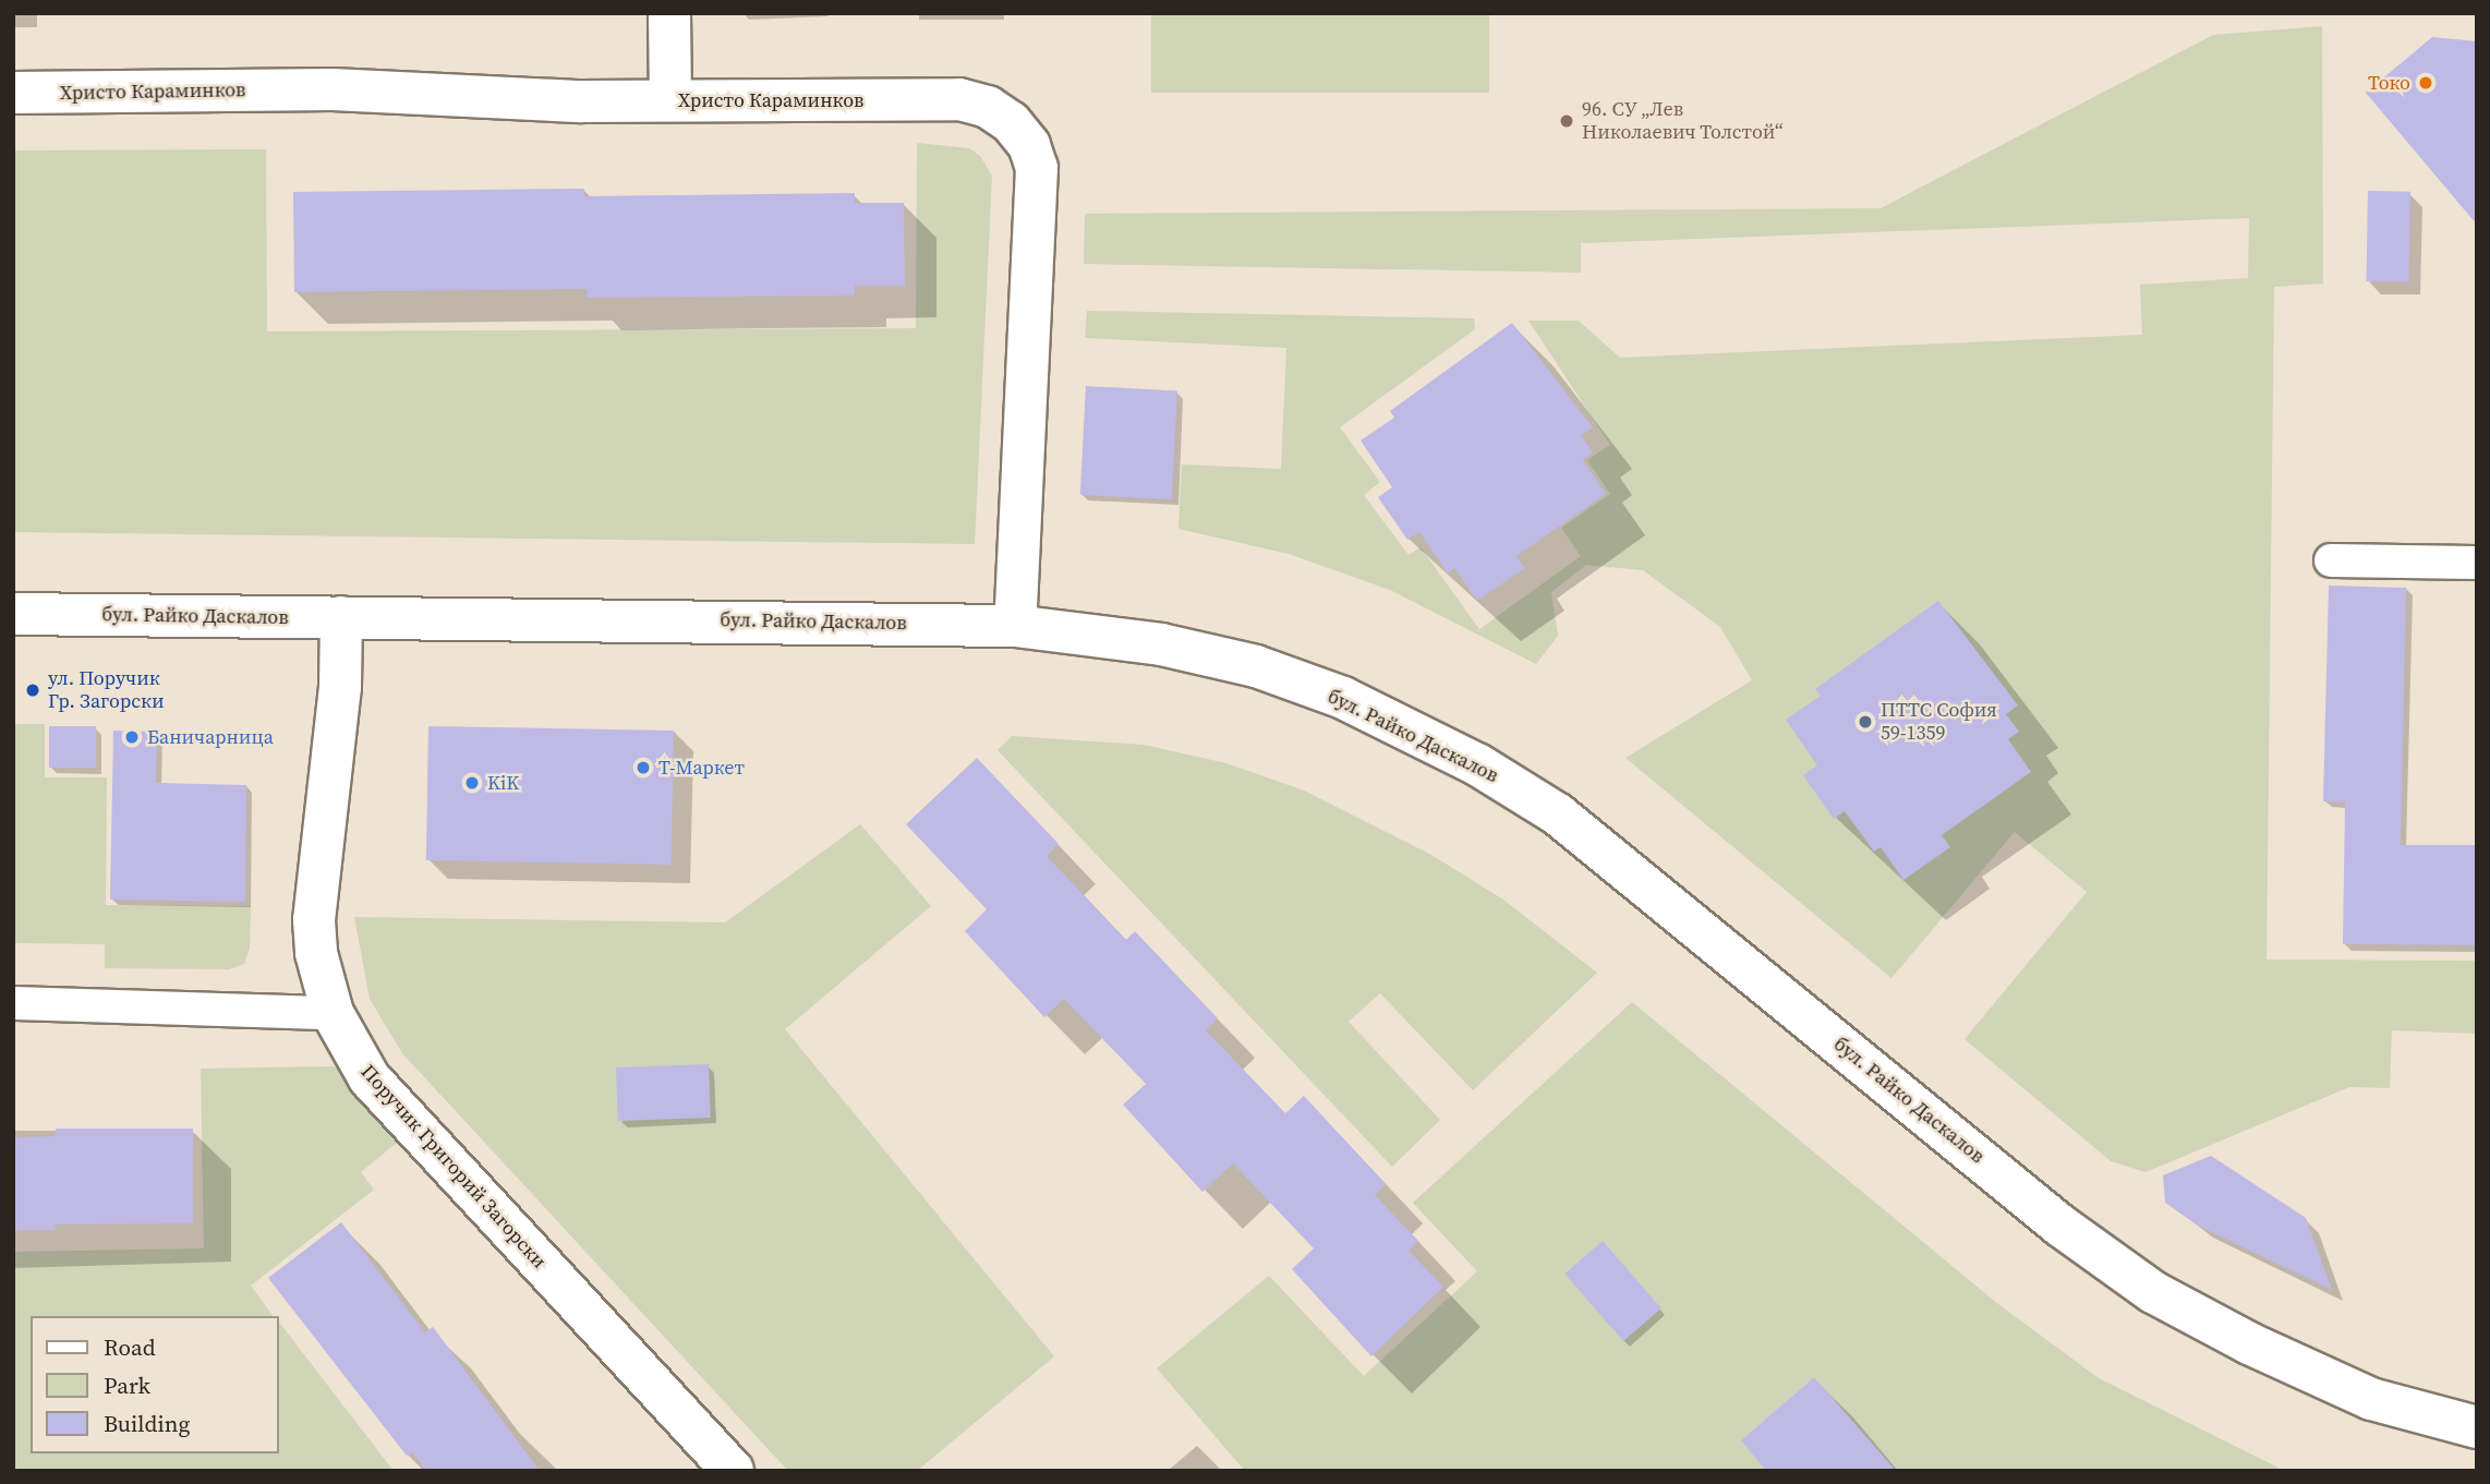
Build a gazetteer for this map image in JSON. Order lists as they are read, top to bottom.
{
  "streets": {
    "street": ["Христо Караминков", "бул. Райко Даскалов", "Поручик Григорий Загорски"]
  },
  "crossings": [
    ["Христо Караминков", "бул. Райко Даскалов"],
    ["бул. Райко Даскалов", "Поручик Григорий Загорски"]
  ],
  "places": [
    "Токо",
    "96. СУ „Лев Николаевич Толстой“",
    "ул. Поручик Гр. Загорски",
    "ПТТС София 59-1359",
    "Баничарница",
    "Т-Маркет",
    "KiK"
  ],
  "legend": ["Road", "Park", "Building"]
}
